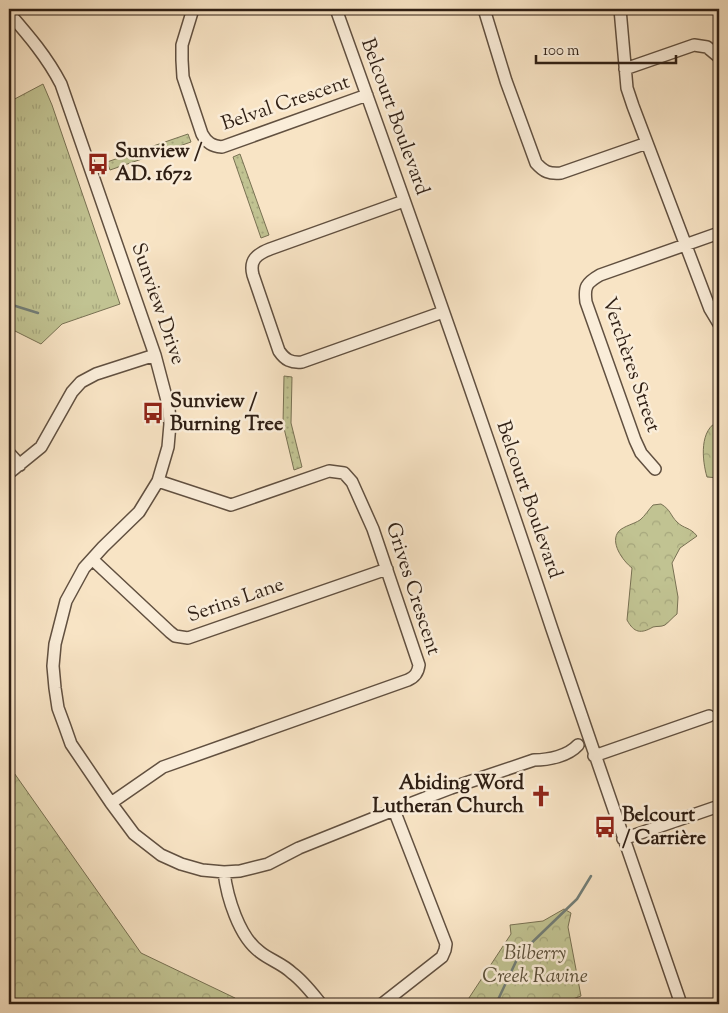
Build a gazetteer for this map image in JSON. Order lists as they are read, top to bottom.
{
  "streets": {
    "street": [
      "Belval Crescent",
      "Belcourt Boulevard",
      "Sunview Drive",
      "Verchères Street",
      "Grives Crescent",
      "Serins Lane"
    ]
  },
  "crossings": [
    ["Belval Crescent", "Belcourt Boulevard"],
    ["Belcourt Boulevard", "Sunview Drive"],
    ["Sunview Drive", "Grives Crescent"],
    ["Sunview Drive", "Serins Lane"],
    ["Grives Crescent", "Serins Lane"]
  ],
  "parks": ["Bilberry Creek Ravine"],
  "places": {
    "bus stop": ["Sunview / AD. 1672", "Sunview / Burning Tree", "Belcourt / Carrière"],
    "church": ["Abiding Word Lutheran Church"]
  },
  "scale_bar": "100 m"
}
